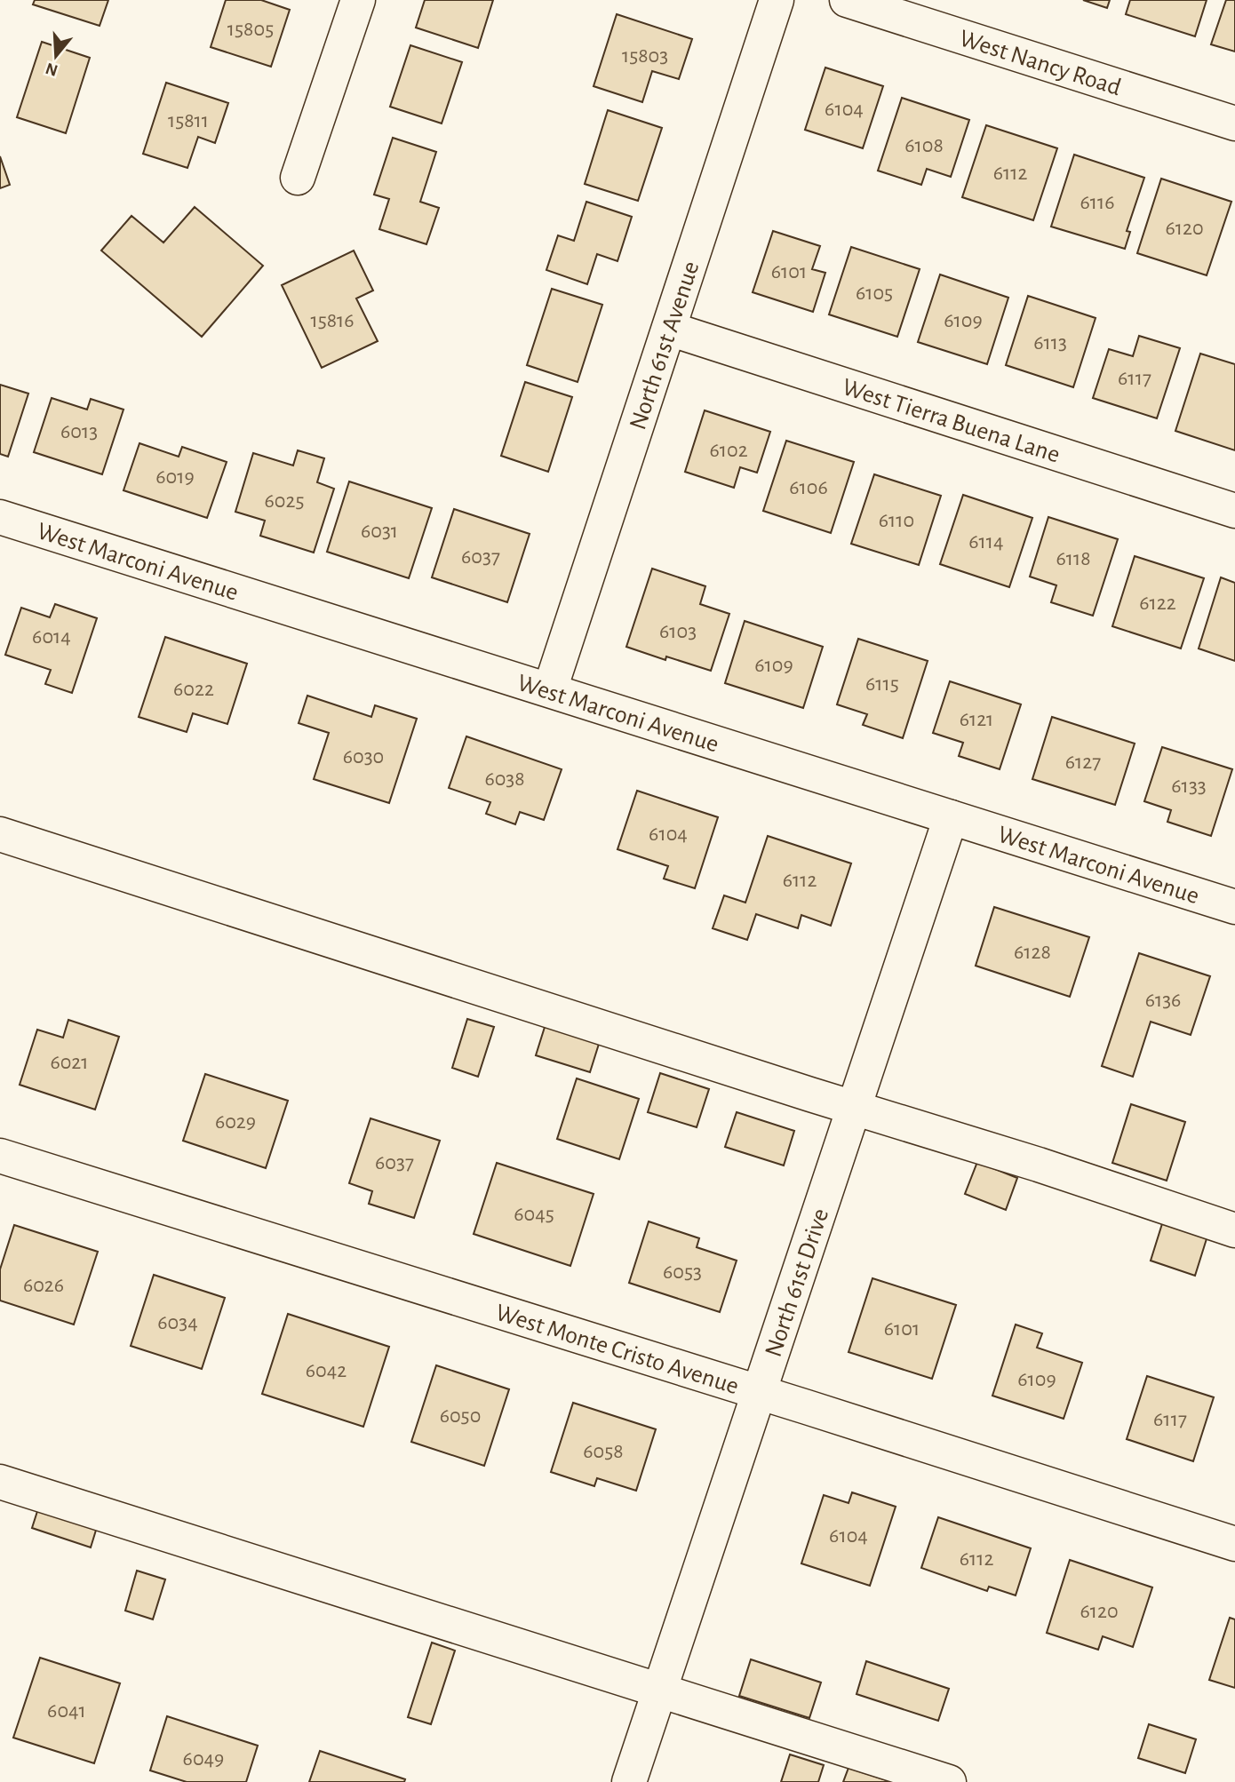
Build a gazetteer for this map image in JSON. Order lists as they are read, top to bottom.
{
  "streets": {
    "street": [
      "West Nancy Road",
      "North 61st Avenue",
      "West Tierra Buena Lane",
      "West Marconi Avenue",
      "North 61st Drive",
      "West Monte Cristo Avenue"
    ]
  },
  "crossings": [
    ["North 61st Avenue", "West Tierra Buena Lane"],
    ["North 61st Avenue", "West Marconi Avenue"],
    ["West Marconi Avenue", "North 61st Drive"],
    ["North 61st Drive", "West Monte Cristo Avenue"]
  ],
  "house_numbers": [
    "15805",
    "15803",
    "6104",
    "15811",
    "6108",
    "6112",
    "6116",
    "6120",
    "6101",
    "6105",
    "15816",
    "6109",
    "6113",
    "6117",
    "6013",
    "6102",
    "6019",
    "6106",
    "6025",
    "6110",
    "6031",
    "6114",
    "6037",
    "6118",
    "6122",
    "6103",
    "6014",
    "6109",
    "6115",
    "6022",
    "6121",
    "6030",
    "6127",
    "6038",
    "6133",
    "6104",
    "6112",
    "6128",
    "6136",
    "6021",
    "6029",
    "6037",
    "6045",
    "6053",
    "6026",
    "6034",
    "6101",
    "6042",
    "6109",
    "6050",
    "6117",
    "6058",
    "6104",
    "6112",
    "6120",
    "6041",
    "6049"
  ],
  "north": "bottom"
}
